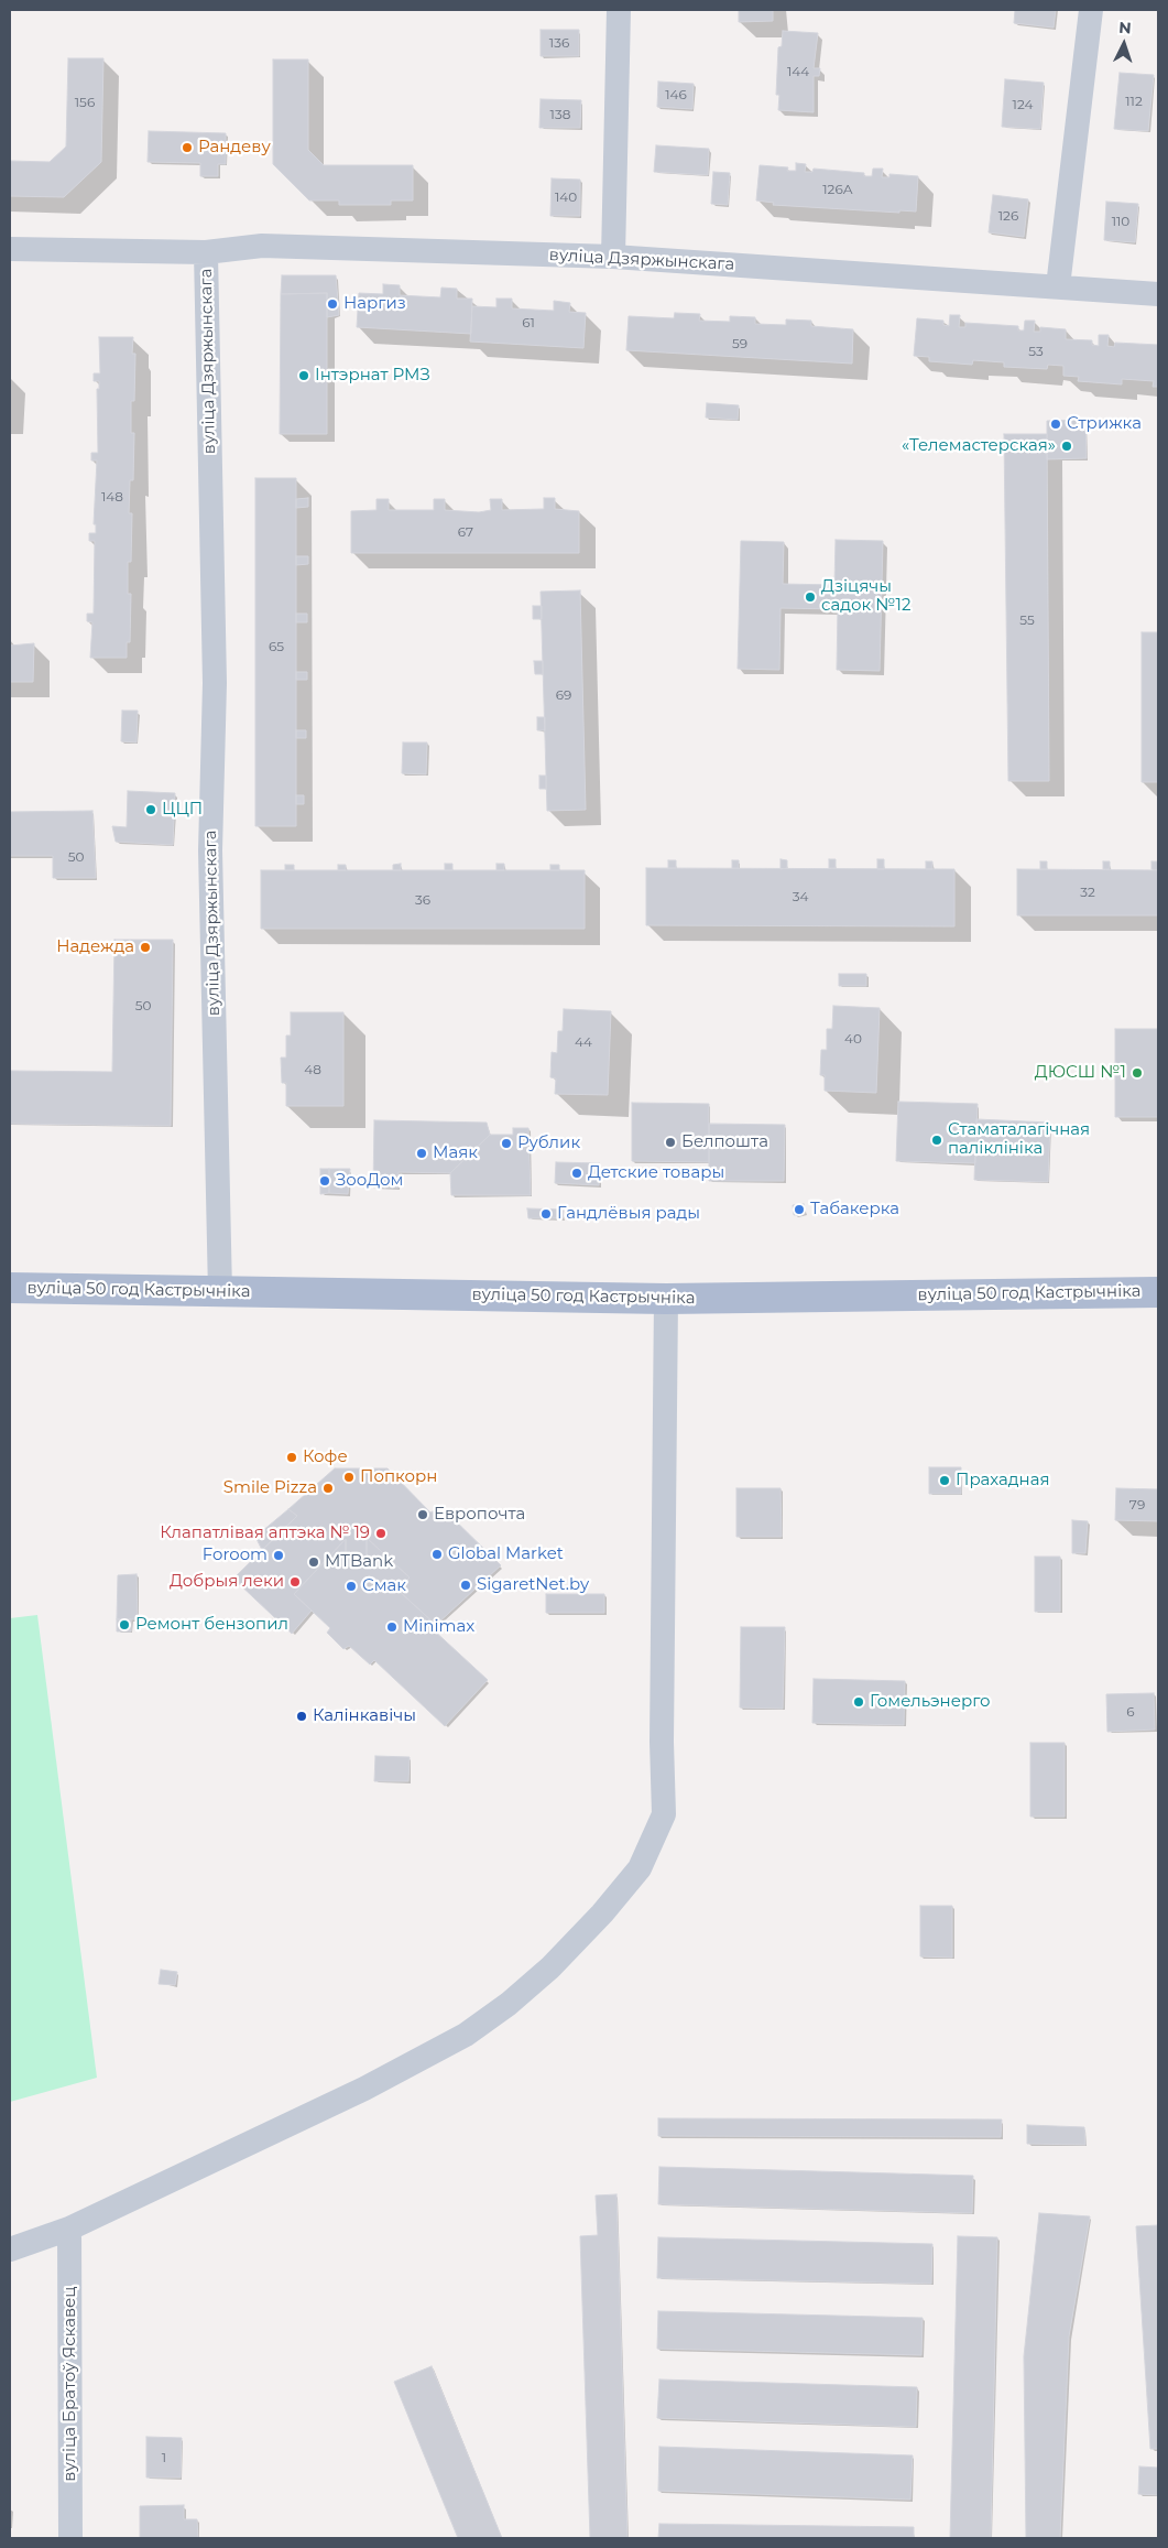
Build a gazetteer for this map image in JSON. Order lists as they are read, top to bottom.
{
  "streets": {
    "main road": ["вуліца 50 год Кастрычніка"],
    "street": ["вуліца Дзяржынскага", "вуліца Братоў Яскавец"]
  },
  "crossings": [
    ["вуліца Дзяржынскага", "вуліца 50 год Кастрычніка"]
  ],
  "places": [
    "Рандеву",
    "Наргиз",
    "Інтэрнат РМЗ",
    "Стрижка",
    "«Телемастерская»",
    "Дзіцячы садок №12",
    "ЦЦП",
    "Надежда",
    "ДЮСШ №1",
    "Стаматалагічная паліклініка",
    "Белпошта",
    "Рублик",
    "Маяк",
    "Детские товары",
    "ЗооДом",
    "Табакерка",
    "Гандлёвыя рады",
    "Кофе",
    "Попкорн",
    "Прахадная",
    "Smile Pizza",
    "Европочта",
    "Клапатлівая аптэка № 19",
    "Globаl Market",
    "Foroom",
    "MTBank",
    "Добрыя леки",
    "SigaretNet.by",
    "Смак",
    "Ремонт бензопил",
    "Minimax",
    "Гомельэнерго",
    "Калінкавічы"
  ],
  "house_numbers": [
    "136",
    "144",
    "146",
    "112",
    "156",
    "124",
    "138",
    "126А",
    "140",
    "126",
    "110",
    "61",
    "59",
    "53",
    "148",
    "67",
    "55",
    "65",
    "69",
    "50",
    "32",
    "34",
    "36",
    "50",
    "40",
    "44",
    "48",
    "79",
    "6",
    "1"
  ],
  "north": "top"
}
